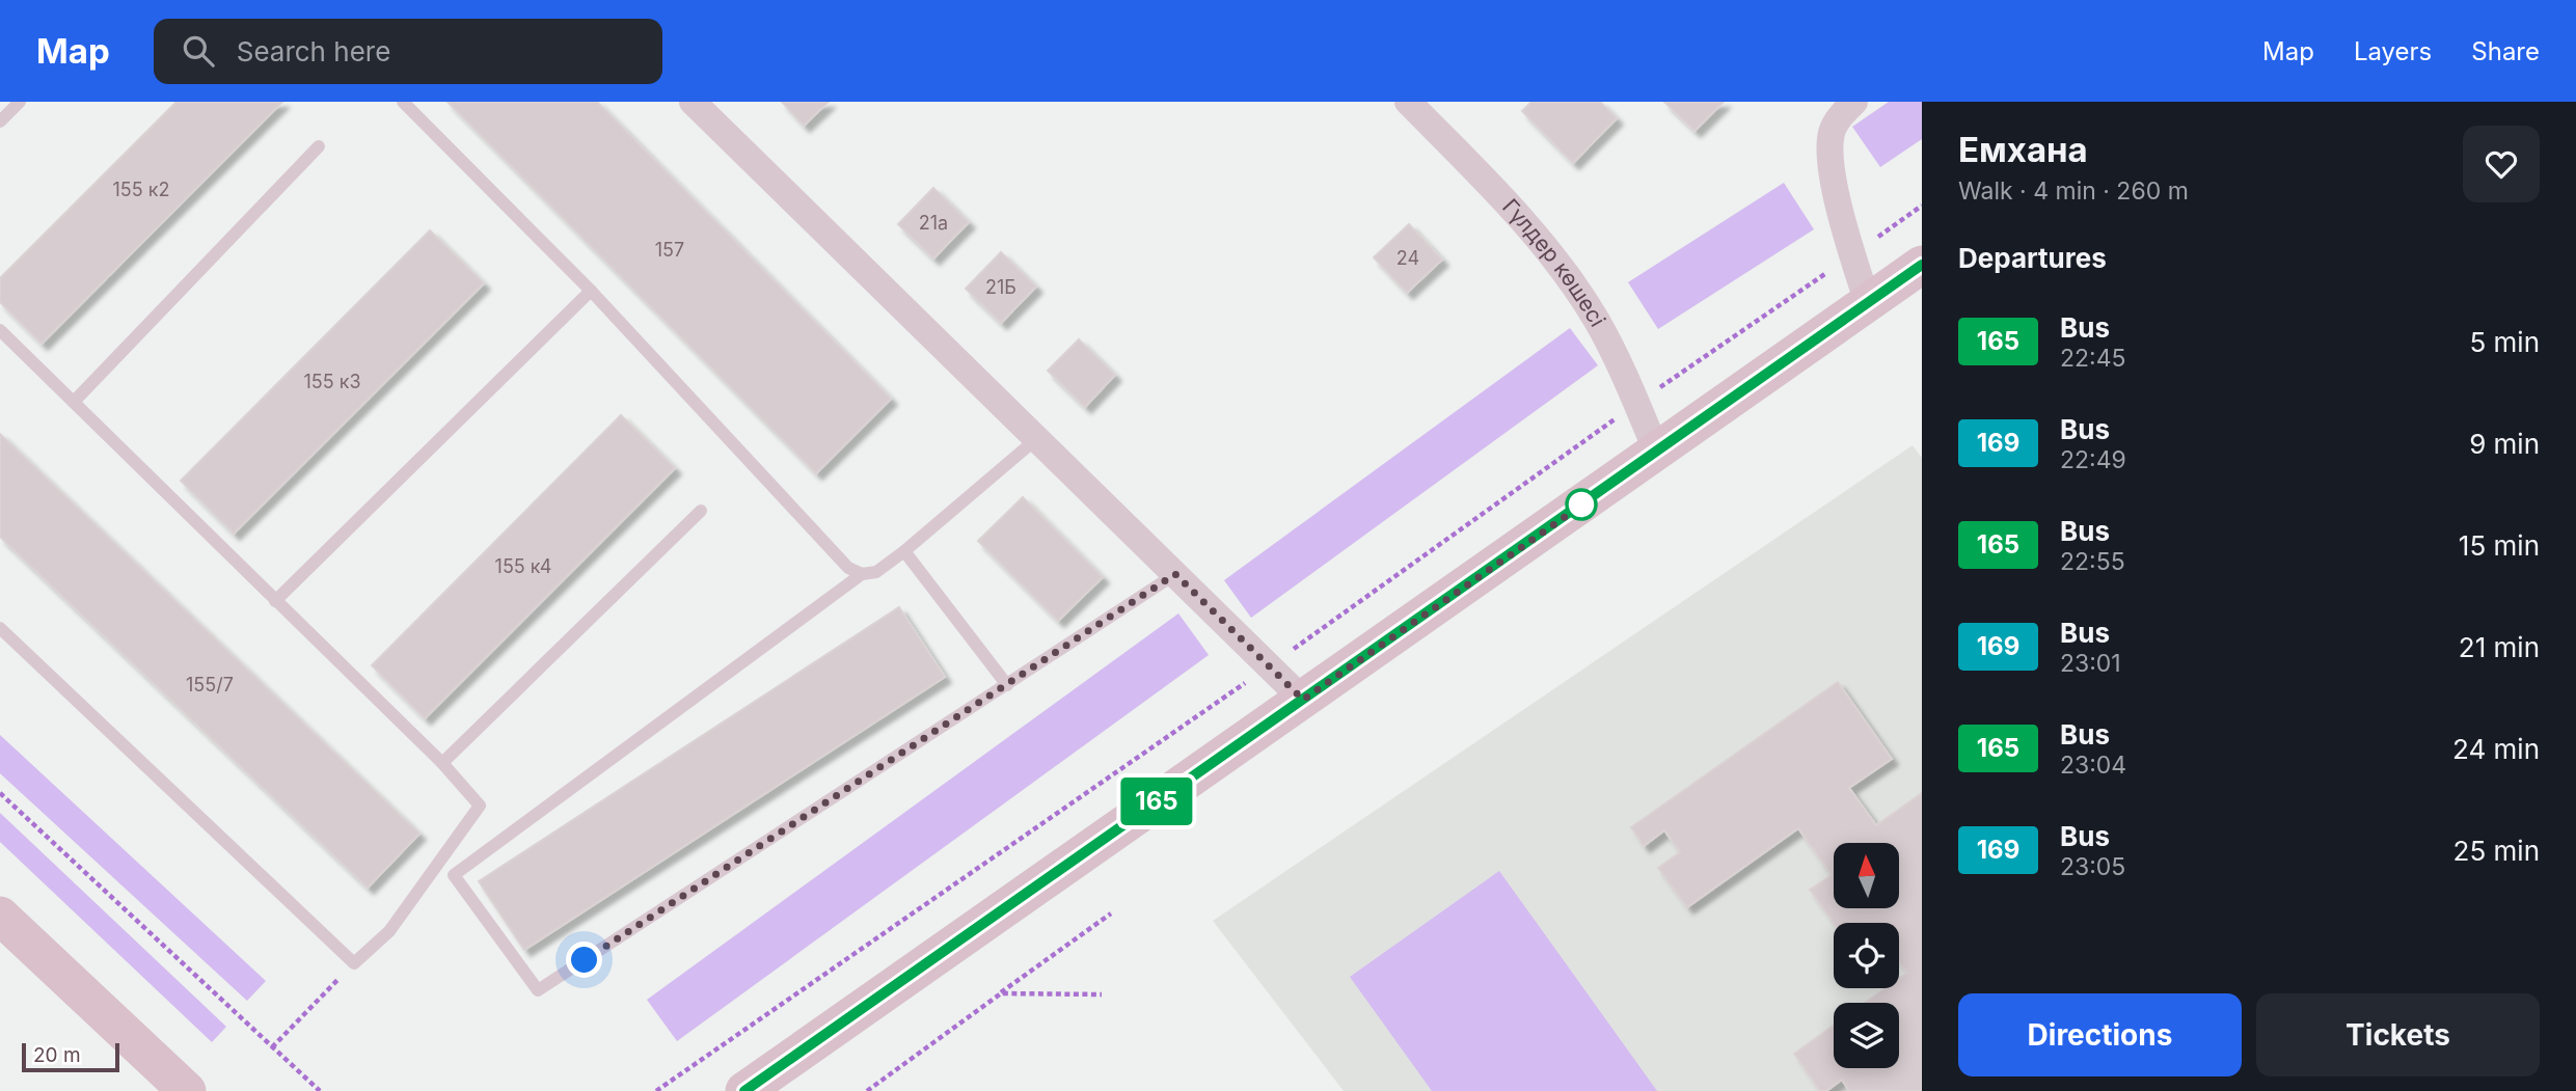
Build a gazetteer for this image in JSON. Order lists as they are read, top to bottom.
{
  "streets": {
    "street": ["Гүлдер көшесі"]
  },
  "lines": ["bus line 165"],
  "house_numbers": [
    "155 к2",
    "21а",
    "157",
    "24",
    "21Б",
    "155 к3",
    "155 к4",
    "155/7"
  ],
  "scale_bar": "20 m",
  "north": "top",
  "page": {
    "header": "Map",
    "search": "Search here",
    "nav": ["Map", "Layers", "Share"],
    "on_map": "165",
    "heading": [
      ["Емхана", "Walk · 4 min · 260 m"],
      "Departures"
    ],
    "list": [
      {
        "mark": "165",
        "name": "Bus",
        "note": "22:45",
        "value": "5 min"
      },
      {
        "mark": "169",
        "name": "Bus",
        "note": "22:49",
        "value": "9 min"
      },
      {
        "mark": "165",
        "name": "Bus",
        "note": "22:55",
        "value": "15 min"
      },
      {
        "mark": "169",
        "name": "Bus",
        "note": "23:01",
        "value": "21 min"
      },
      {
        "mark": "165",
        "name": "Bus",
        "note": "23:04",
        "value": "24 min"
      },
      {
        "mark": "169",
        "name": "Bus",
        "note": "23:05",
        "value": "25 min"
      }
    ],
    "buttons": ["Directions", "Tickets"],
    "scale": "20 m"
  }
}
